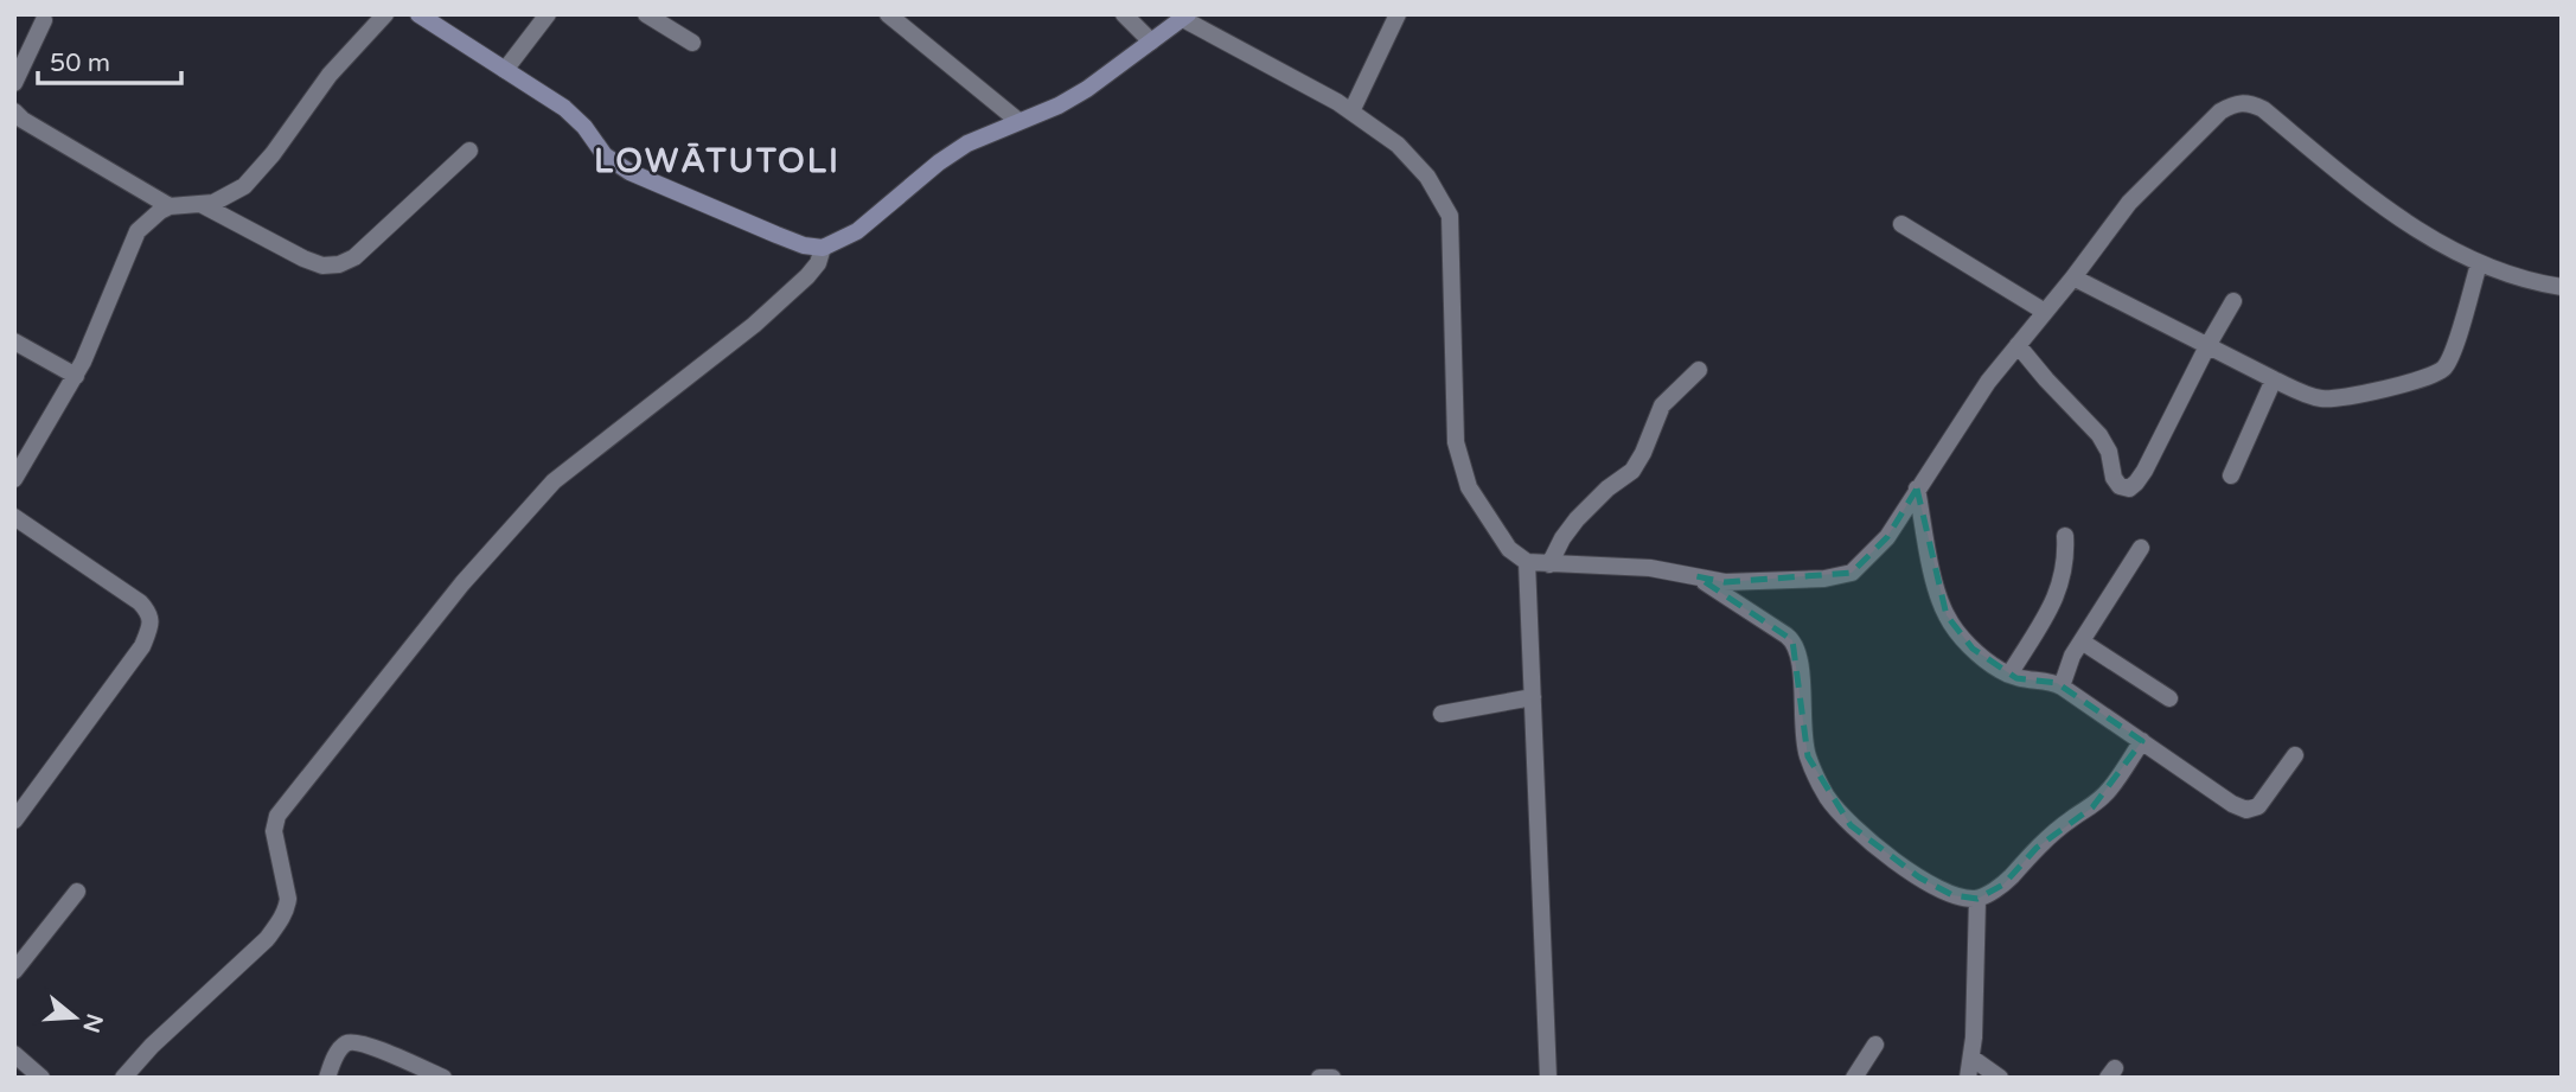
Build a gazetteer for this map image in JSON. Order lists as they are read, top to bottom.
{
  "districts": ["LOWĀTUTOLI"],
  "scale_bar": "50 m",
  "north": "right"
}
